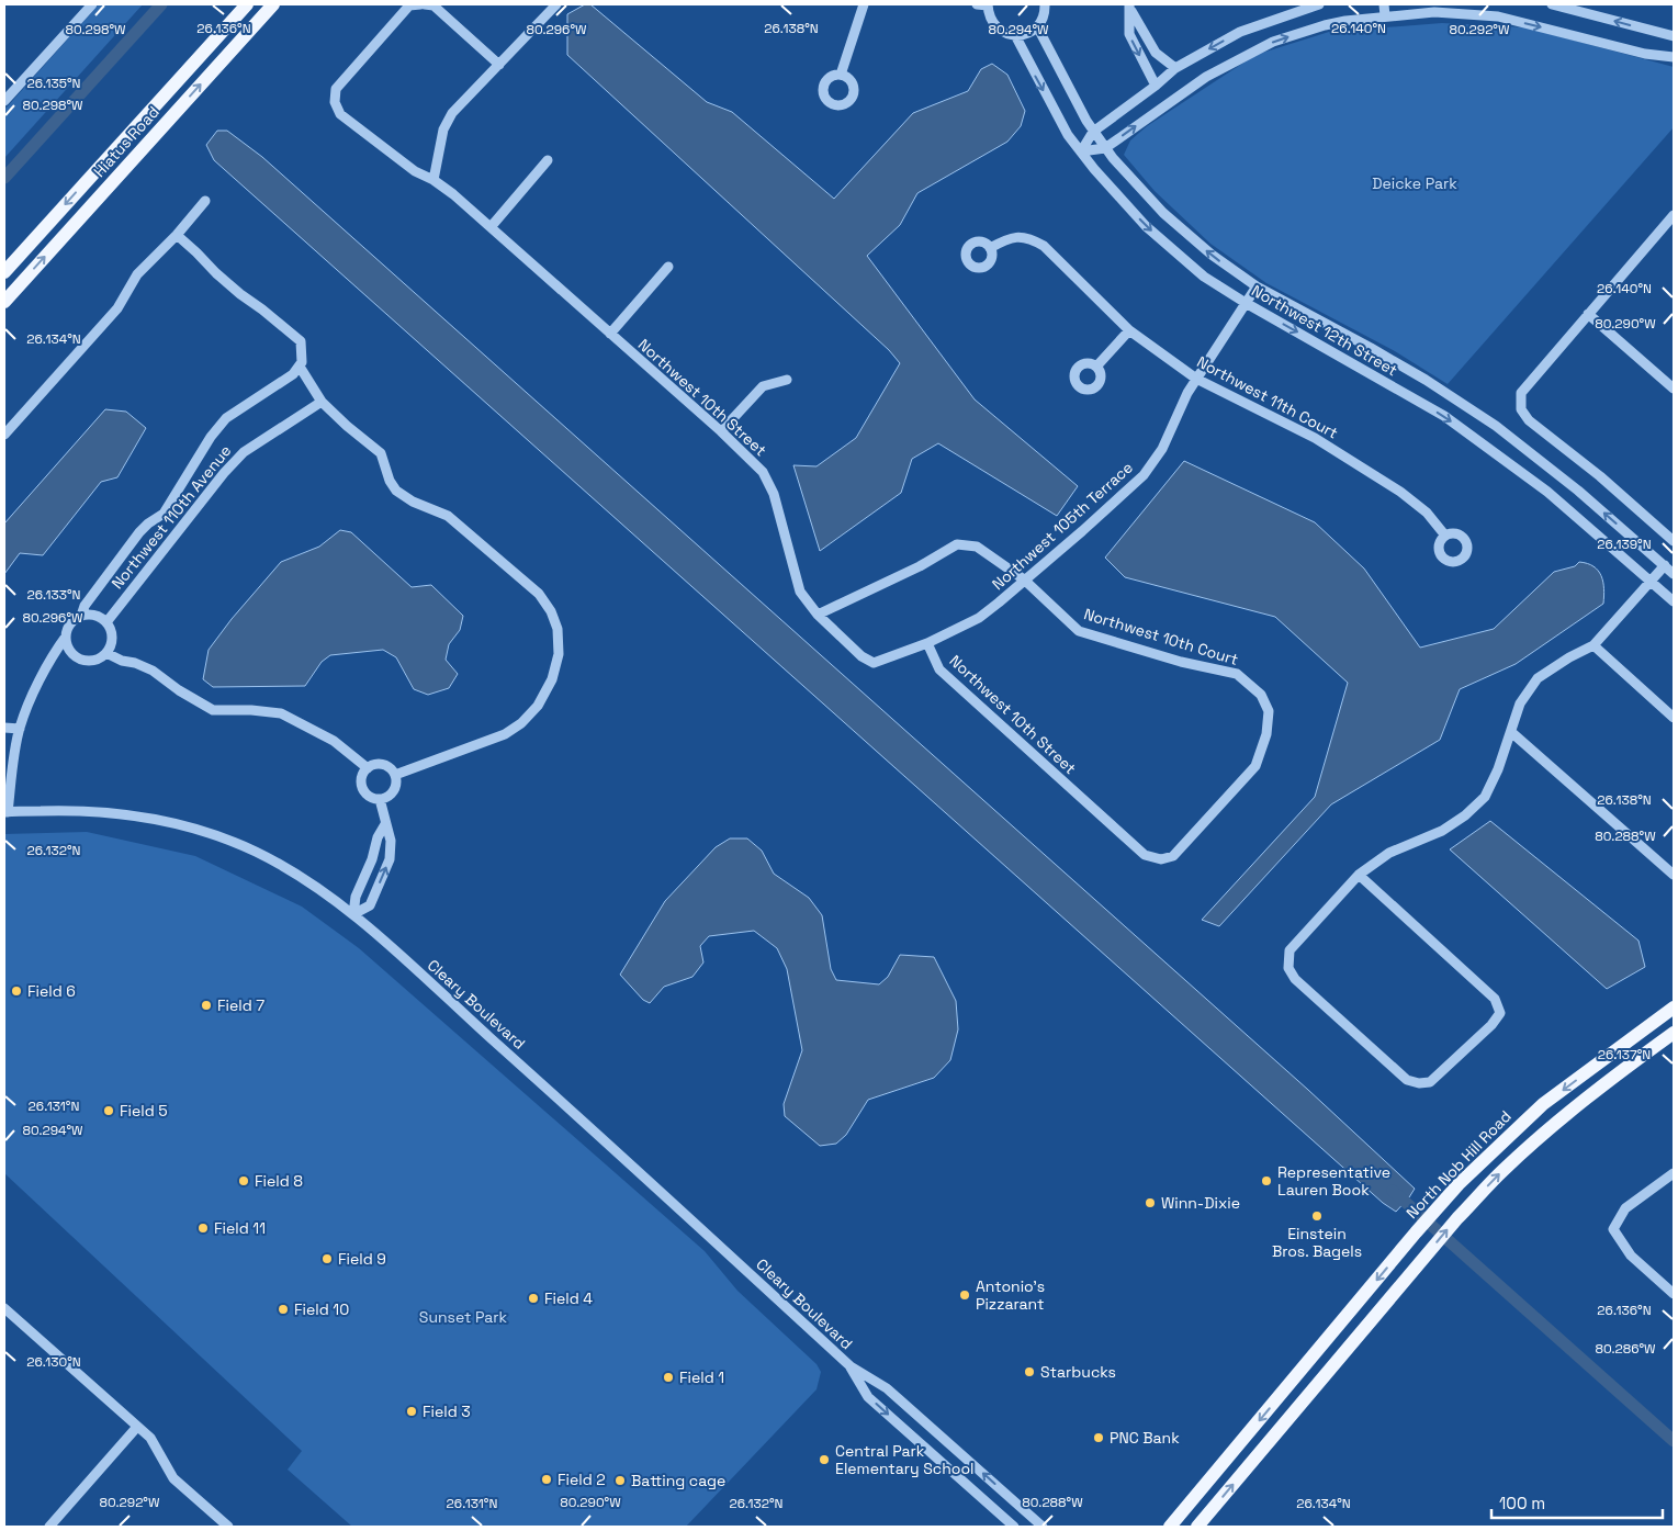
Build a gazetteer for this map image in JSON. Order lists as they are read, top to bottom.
{
  "streets": {
    "main road": ["Hiatus Road", "North Nob Hill Road"],
    "street": [
      "Northwest 12th Street",
      "Northwest 10th Street",
      "Northwest 11th Court",
      "Northwest 110th Avenue",
      "Northwest 105th Terrace",
      "Northwest 10th Court",
      "Cleary Boulevard"
    ]
  },
  "crossings": [
    ["Northwest 12th Street", "Northwest 105th Terrace"],
    ["Northwest 10th Street", "Northwest 105th Terrace"],
    ["Northwest 10th Street", "Northwest 10th Court"],
    ["Northwest 11th Court", "Northwest 105th Terrace"],
    ["Northwest 105th Terrace", "Northwest 10th Court"]
  ],
  "parks": ["Deicke Park", "Sunset Park"],
  "places": [
    "Field 6",
    "Field 7",
    "Field 5",
    "Field 8",
    "Representative Lauren Book",
    "Winn-Dixie",
    "Einstein Bros. Bagels",
    "Field 11",
    "Field 9",
    "Antonio's Pizzarant",
    "Field 4",
    "Field 10",
    "Starbucks",
    "Field 1",
    "Field 3",
    "PNC Bank",
    "Central Park Elementary School",
    "Field 2",
    "Batting cage"
  ],
  "scale_bar": "100 m",
  "coordinates": [
    "26.136°N",
    "26.138°N",
    "26.140°N",
    "80.298°W",
    "80.296°W",
    "80.294°W",
    "80.292°W",
    "26.135°N",
    "80.290°W",
    "26.134°N",
    "26.139°N",
    "26.133°N",
    "80.288°W",
    "26.132°N",
    "26.137°N",
    "26.131°N",
    "80.286°W",
    "26.130°N"
  ]
}
